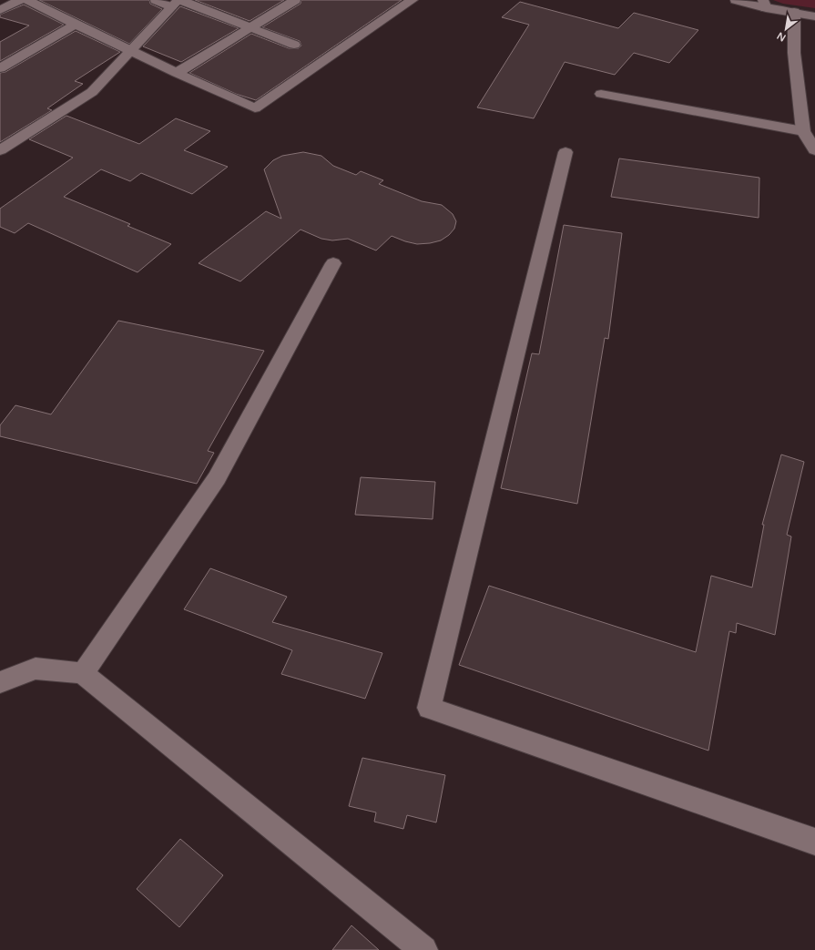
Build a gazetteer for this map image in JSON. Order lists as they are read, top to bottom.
{
  "north": "bottom left"
}
